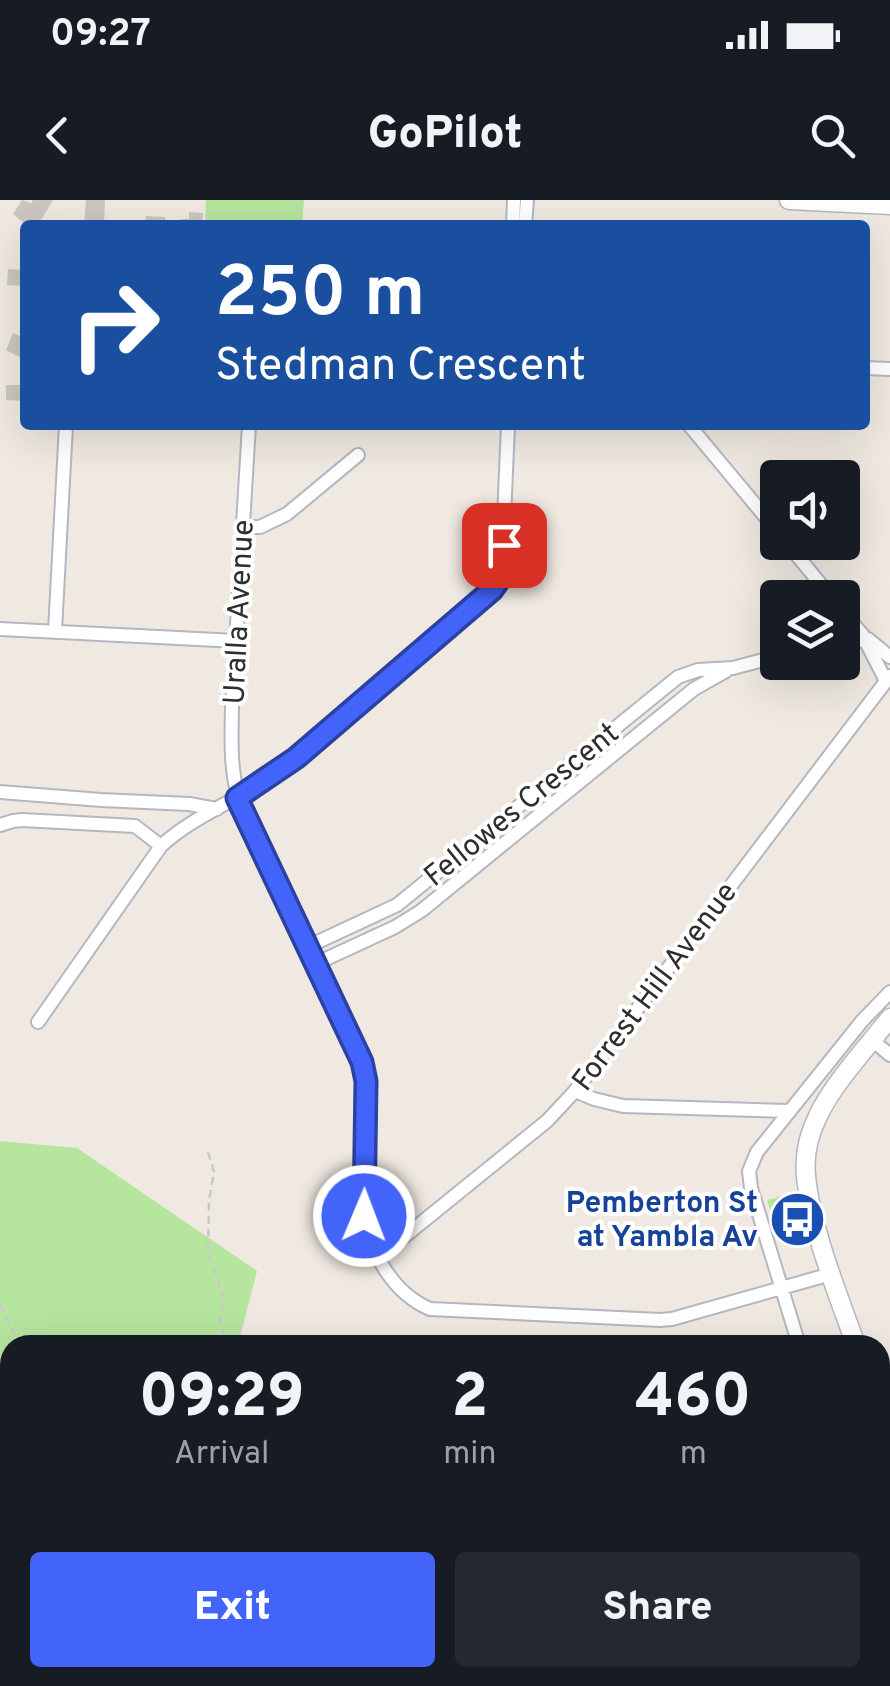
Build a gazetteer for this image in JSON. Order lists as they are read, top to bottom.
{
  "streets": {
    "street": ["Uralla Avenue", "Fellowes Crescent", "Forrest Hill Avenue"]
  },
  "crossings": [
    ["Uralla Avenue", "Fellowes Crescent"],
    ["Uralla Avenue", "Forrest Hill Avenue"]
  ],
  "places": {
    "bus stop": ["Pemberton St at Yambla Av"]
  },
  "page": {
    "status": "09:27",
    "header": "GoPilot",
    "turn": ["250 m", "Stedman Crescent"],
    "eta": [
      "09:29",
      "Arrival",
      "2",
      "min",
      "460",
      "m"
    ],
    "buttons": ["Exit", "Share"]
  }
}
